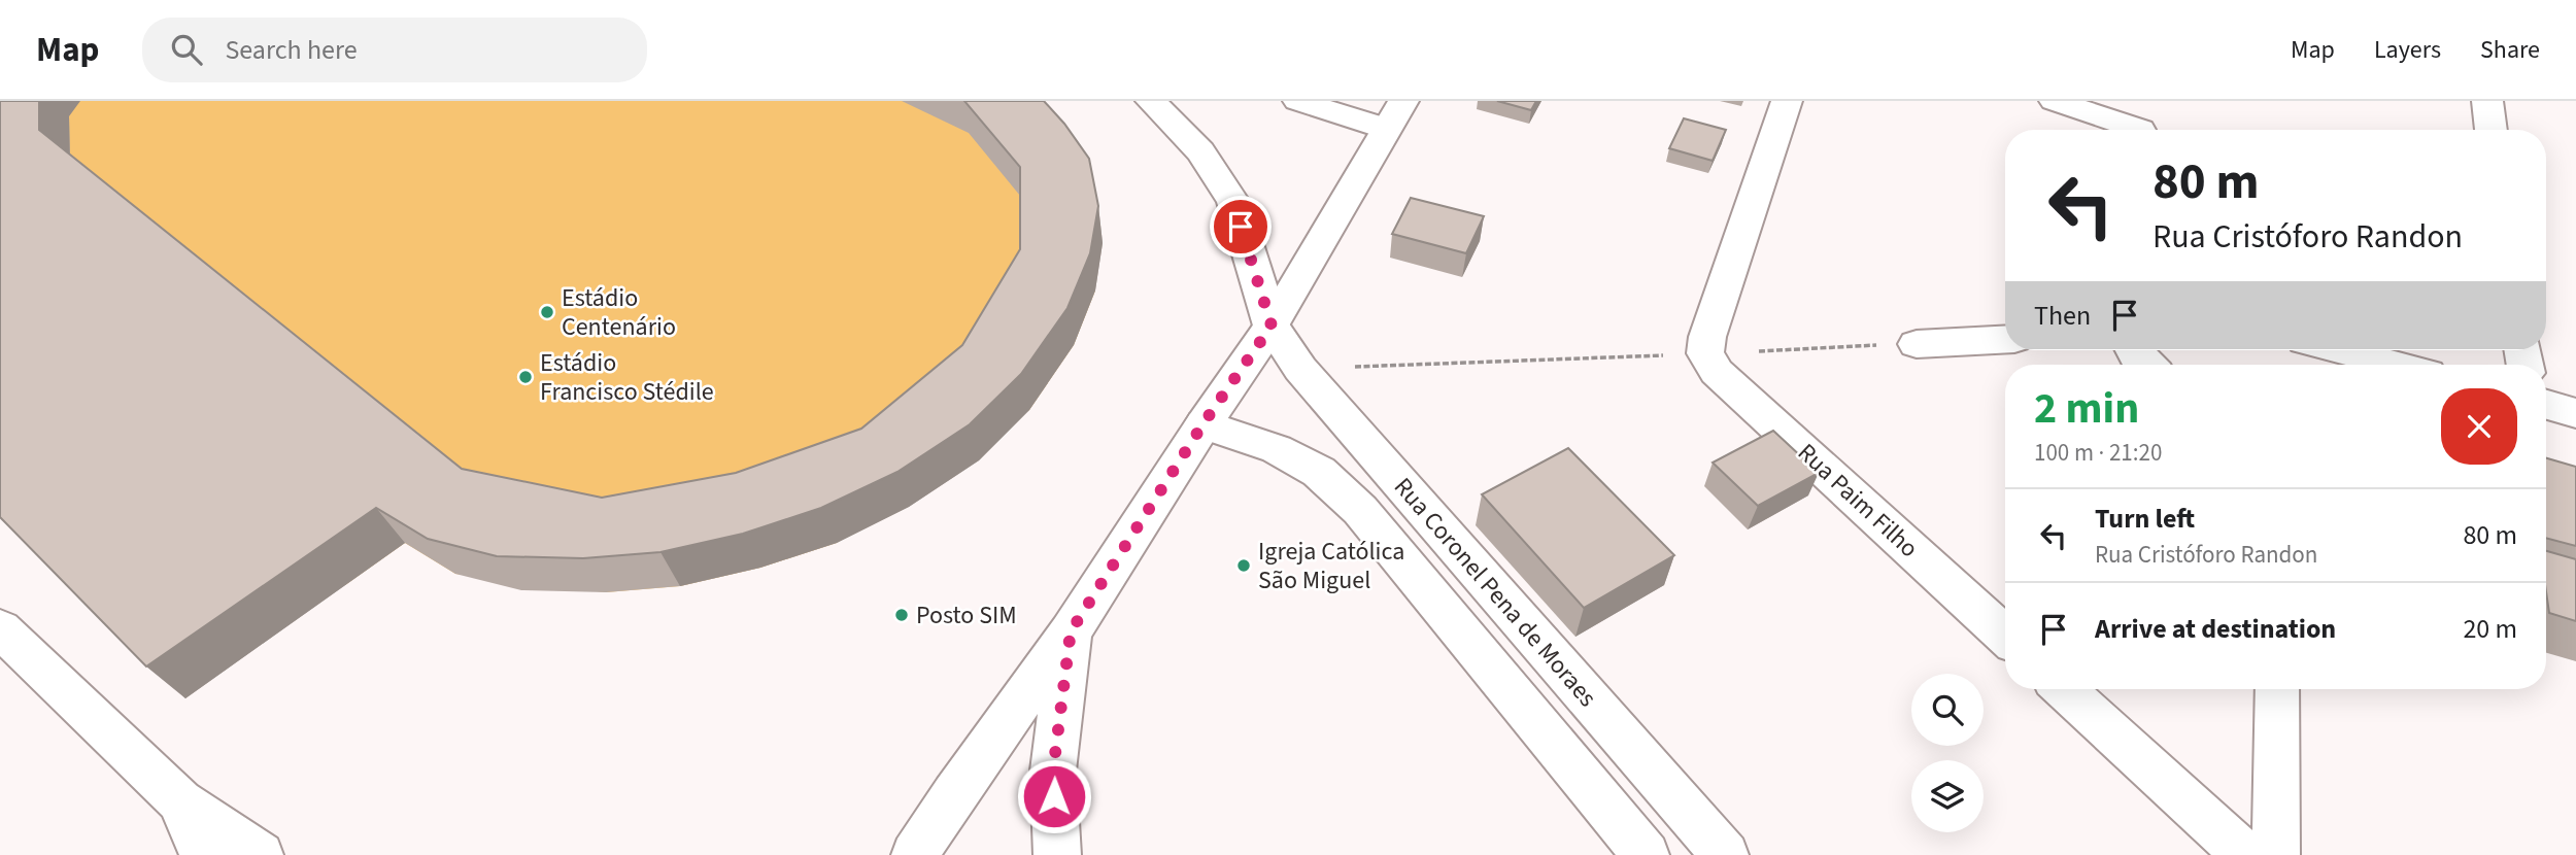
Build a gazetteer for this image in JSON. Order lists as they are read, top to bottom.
{
  "streets": {
    "street": ["Rua Paim Filho", "Rua Coronel Pena de Moraes"]
  },
  "places": [
    "Estádio Centenário",
    "Estádio Francisco Stédile",
    "Igreja Católica São Miguel",
    "Posto SIM"
  ],
  "page": {
    "header": "Map",
    "search": "Search here",
    "nav": ["Map", "Layers", "Share"],
    "turn": ["80 m", "Rua Cristóforo Randon"],
    "then": "Then",
    "heading": ["2 min", "100 m · 21:20"],
    "list": [
      {
        "name": "Turn left",
        "note": "Rua Cristóforo Randon",
        "value": "80 m"
      },
      {
        "name": "Arrive at destination",
        "value": "20 m"
      }
    ]
  }
}
